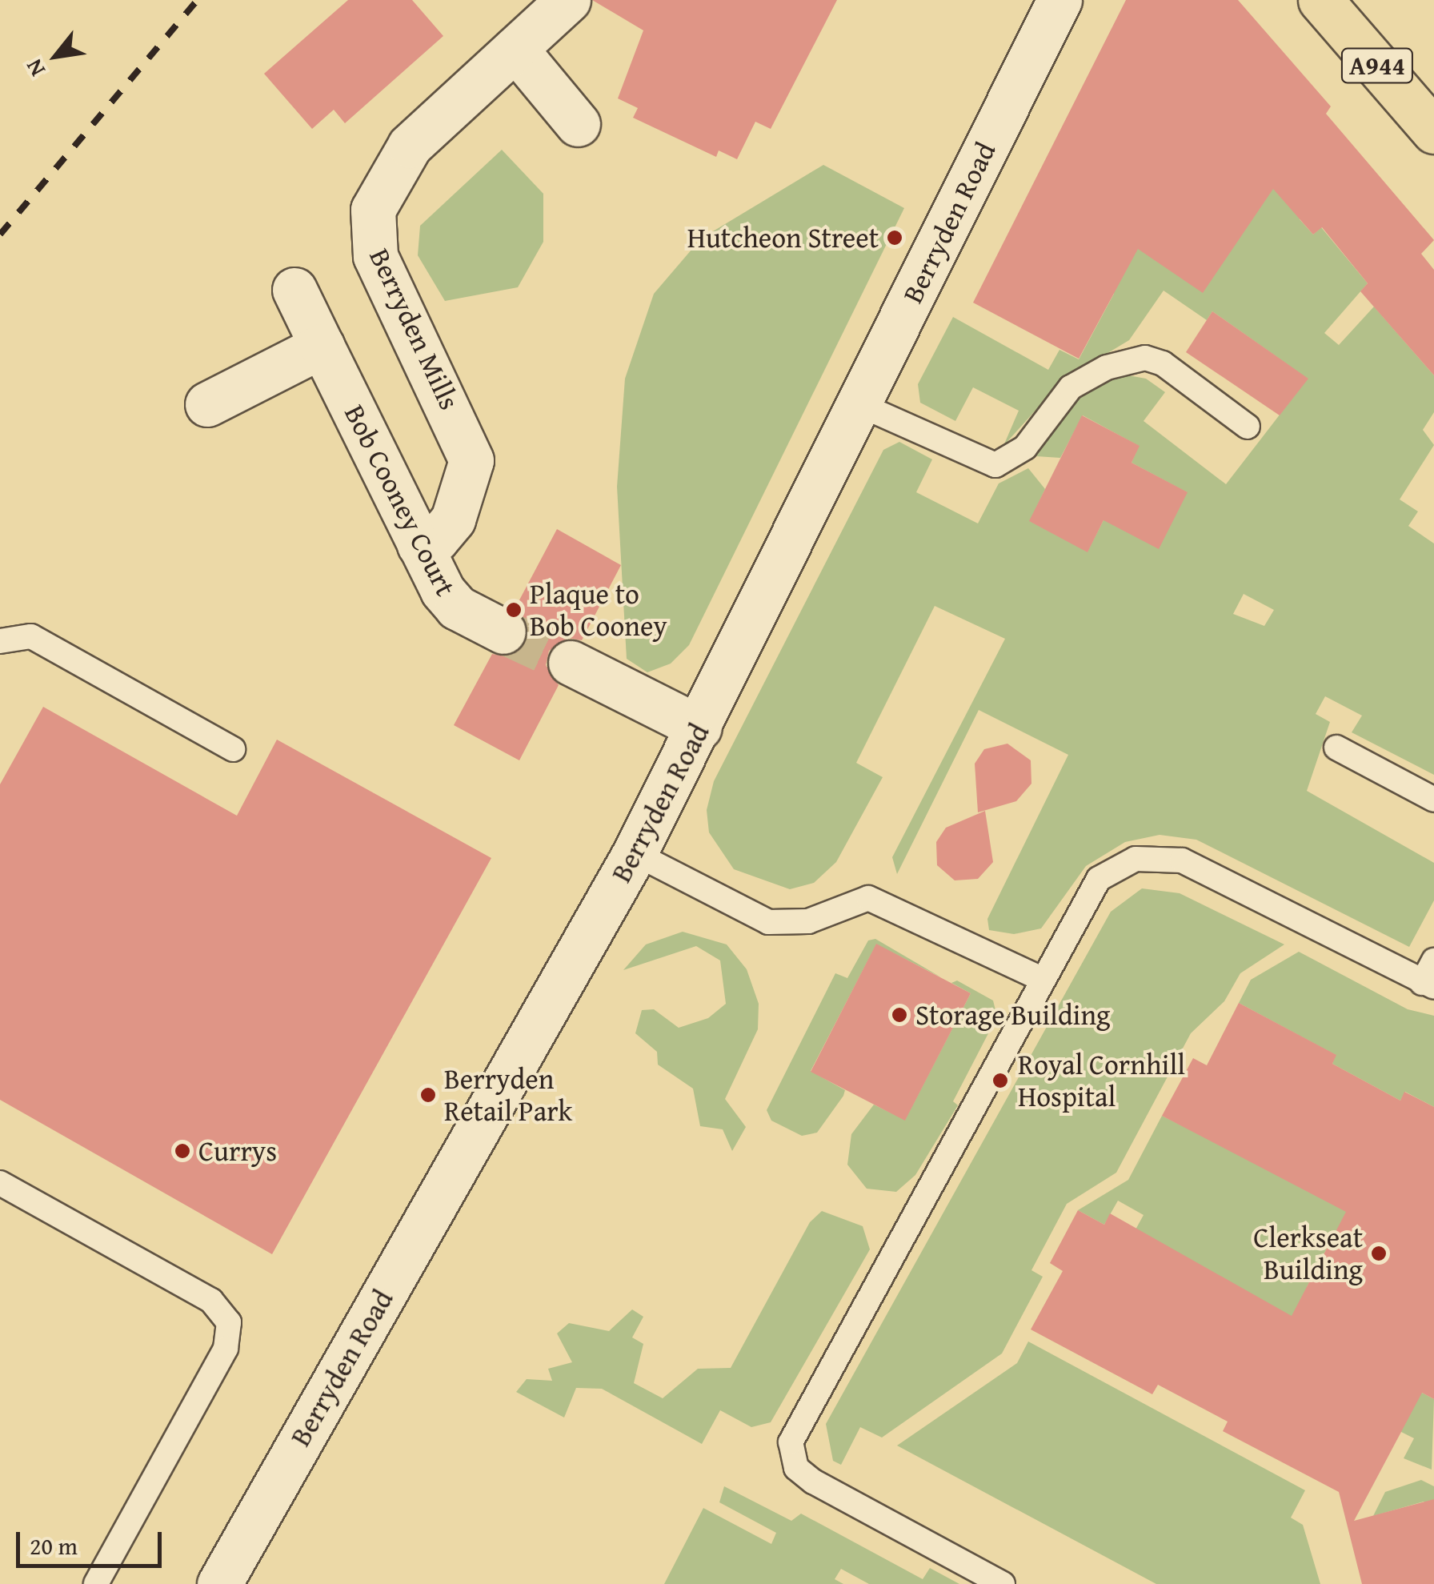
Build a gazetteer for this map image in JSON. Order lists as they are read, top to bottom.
{
  "streets": {
    "main road": [
      "A944",
      "Berryden Road",
      "Berryden Mills",
      "Bob Cooney Court"
    ]
  },
  "crossings": [
    ["Berryden Mills", "Bob Cooney Court"]
  ],
  "places": [
    "Hutcheon Street",
    "Plaque to Bob Cooney",
    "Storage Building",
    "Royal Cornhill Hospital",
    "Berryden Retail Park",
    "Currys",
    "Clerkseat Building"
  ],
  "scale_bar": "20 m",
  "north": "bottom left"
}
